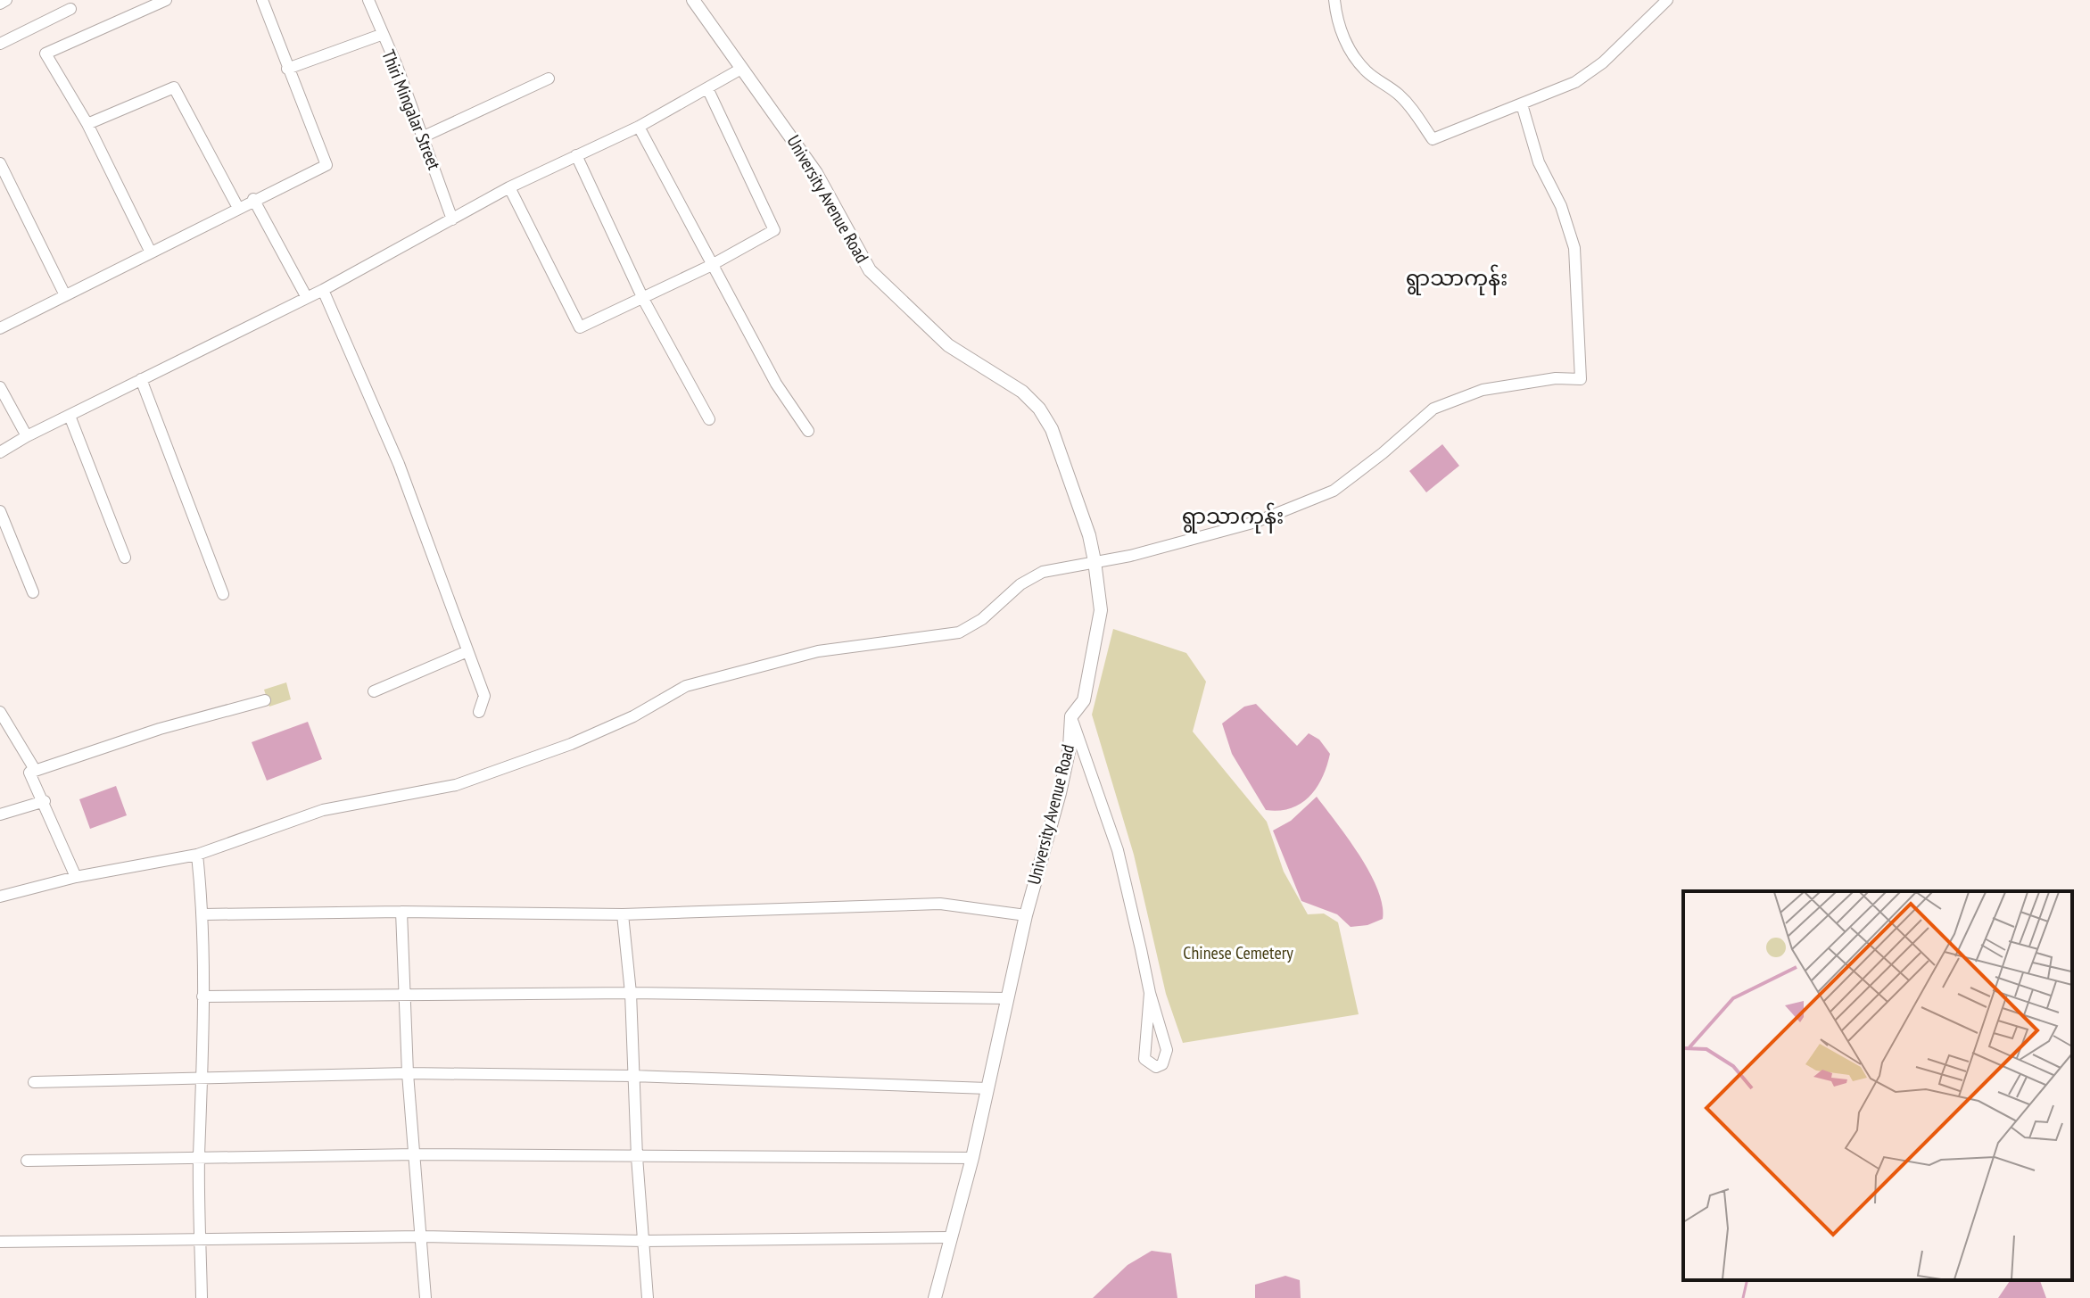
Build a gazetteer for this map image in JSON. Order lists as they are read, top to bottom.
{
  "streets": {
    "main road": ["University Avenue Road"],
    "street": ["Thiri Mingalar Street"]
  },
  "districts": ["ရွာသာကုန်း", "ရွာသာကုန်း"],
  "parks": ["Chinese Cemetery"]
}
